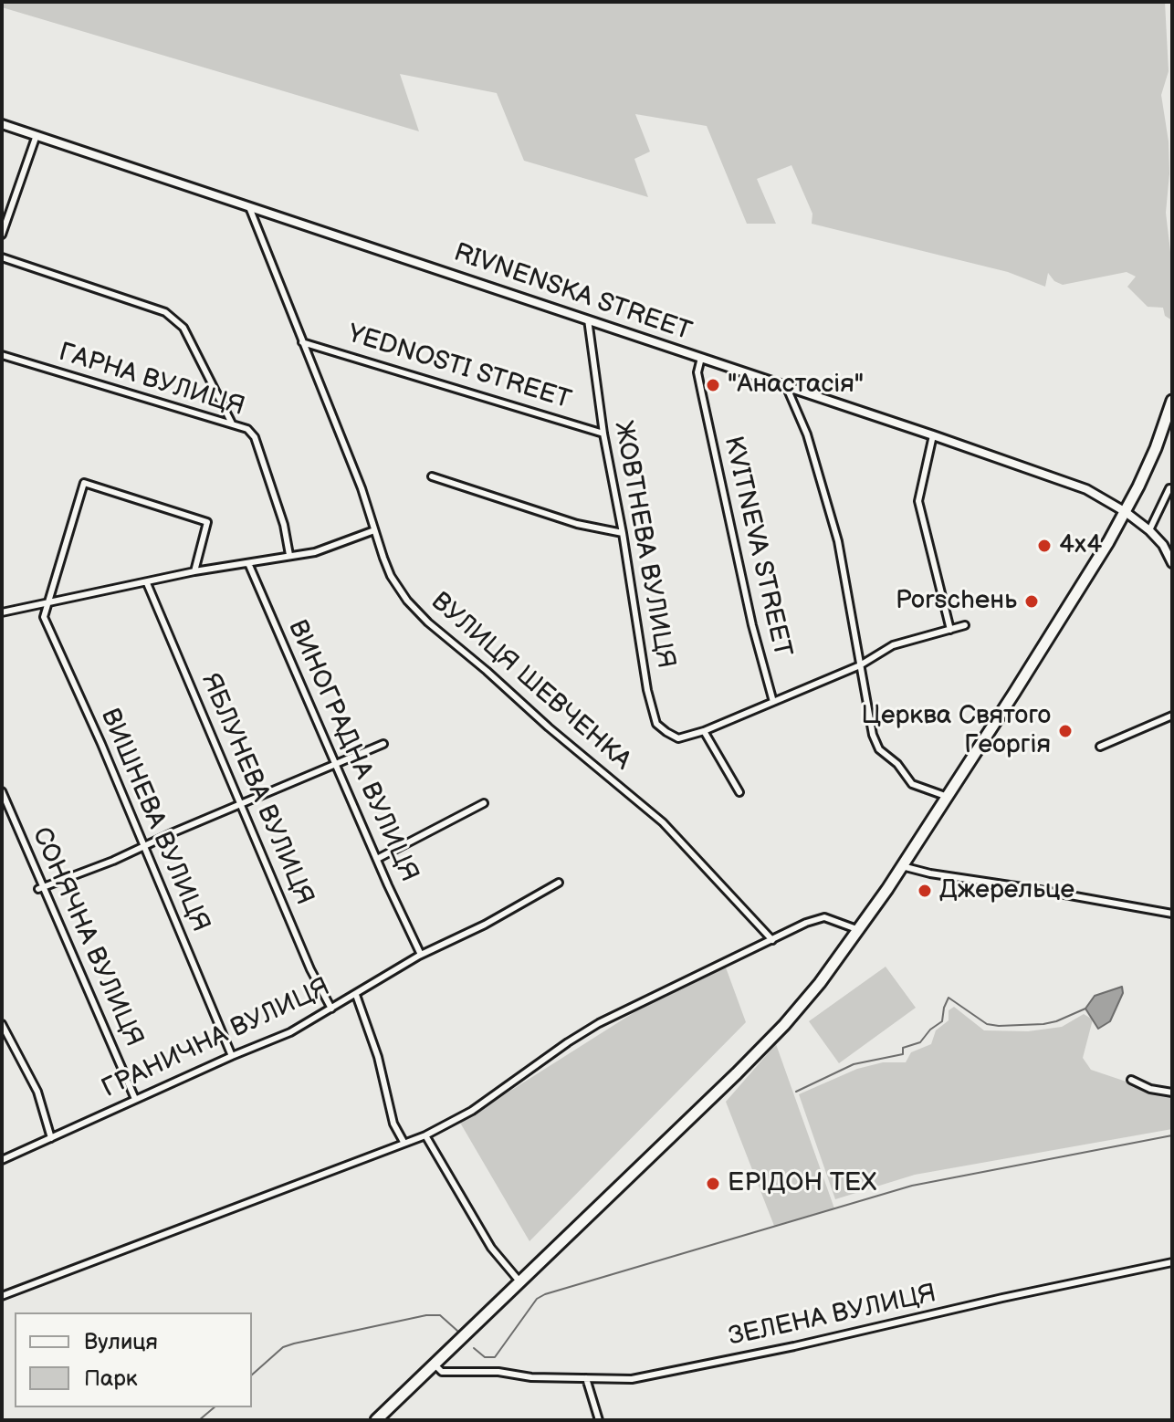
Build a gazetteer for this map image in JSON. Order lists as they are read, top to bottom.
{
  "streets": {
    "main road": ["RIVNENSKA STREET"],
    "street": [
      "YEDNOSTI STREET",
      "ГАРНА ВУЛИЦЯ",
      "ЖОВТНЕВА ВУЛИЦЯ",
      "KVITNEVA STREET",
      "ВУЛИЦЯ ШЕВЧЕНКА",
      "ВИНОГРАДНА ВУЛИЦЯ",
      "ЯБЛУНЕВА ВУЛИЦЯ",
      "ВИШНЕВА ВУЛИЦЯ",
      "СОНЯЧНА ВУЛИЦЯ",
      "ГРАНИЧНА ВУЛИЦЯ",
      "ЗЕЛЕНА ВУЛИЦЯ"
    ]
  },
  "crossings": [
    ["RIVNENSKA STREET", "ЖОВТНЕВА ВУЛИЦЯ"],
    ["RIVNENSKA STREET", "KVITNEVA STREET"],
    ["RIVNENSKA STREET", "ВУЛИЦЯ ШЕВЧЕНКА"],
    ["YEDNOSTI STREET", "ЖОВТНЕВА ВУЛИЦЯ"],
    ["YEDNOSTI STREET", "ВУЛИЦЯ ШЕВЧЕНКА"],
    ["ЖОВТНЕВА ВУЛИЦЯ", "KVITNEVA STREET"],
    ["ВИНОГРАДНА ВУЛИЦЯ", "ГРАНИЧНА ВУЛИЦЯ"],
    ["ЯБЛУНЕВА ВУЛИЦЯ", "ГРАНИЧНА ВУЛИЦЯ"],
    ["ВИШНЕВА ВУЛИЦЯ", "ГРАНИЧНА ВУЛИЦЯ"],
    ["СОНЯЧНА ВУЛИЦЯ", "ГРАНИЧНА ВУЛИЦЯ"]
  ],
  "places": [
    "\"Анастасія\"",
    "4x4",
    "Porscheнь",
    "Церква Святого Георгія",
    "Джерельце",
    "ЕРІДОН ТЕХ"
  ],
  "legend": ["Вулиця", "Парк"]
}
